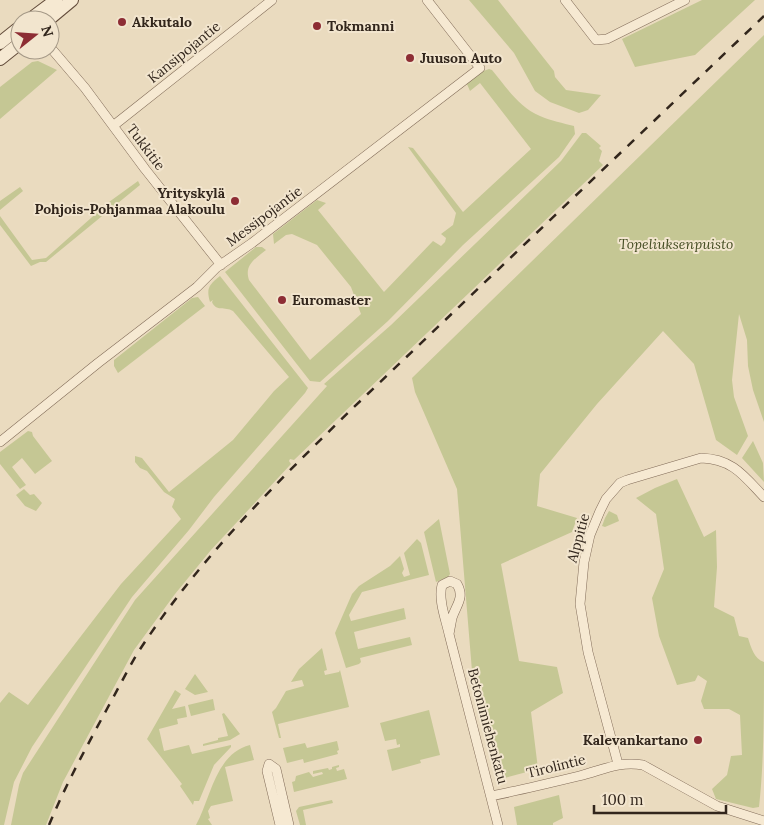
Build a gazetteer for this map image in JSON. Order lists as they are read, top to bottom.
{
  "streets": {
    "street": [
      "Kansipojantie",
      "Tukkitie",
      "Messipojantie",
      "Alppitie",
      "Betonimiehenkatu",
      "Tirolintie"
    ]
  },
  "crossings": [
    ["Kansipojantie", "Tukkitie"],
    ["Tukkitie", "Messipojantie"],
    ["Alppitie", "Tirolintie"],
    ["Betonimiehenkatu", "Tirolintie"]
  ],
  "parks": ["Topeliuksenpuisto"],
  "places": [
    "Akkutalo",
    "Tokmanni",
    "Juuson Auto",
    "Yrityskylä Pohjois-Pohjanmaa Alakoulu",
    "Euromaster",
    "Kalevankartano"
  ],
  "scale_bar": "100 m",
  "north": "right"
}
